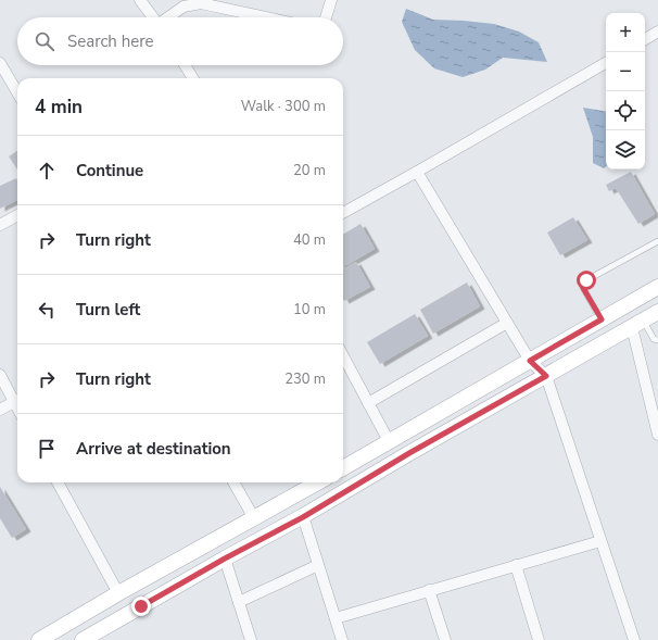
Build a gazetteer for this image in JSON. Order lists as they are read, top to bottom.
{
  "page": {
    "map_buttons": ["+", "−"],
    "search": "Search here",
    "heading": ["4 min", "Walk · 300 m"],
    "list": [
      ["Continue", "20 m"],
      ["Turn right", "40 m"],
      ["Turn left", "10 m"],
      ["Turn right", "230 m"],
      "Arrive at destination"
    ]
  }
}
